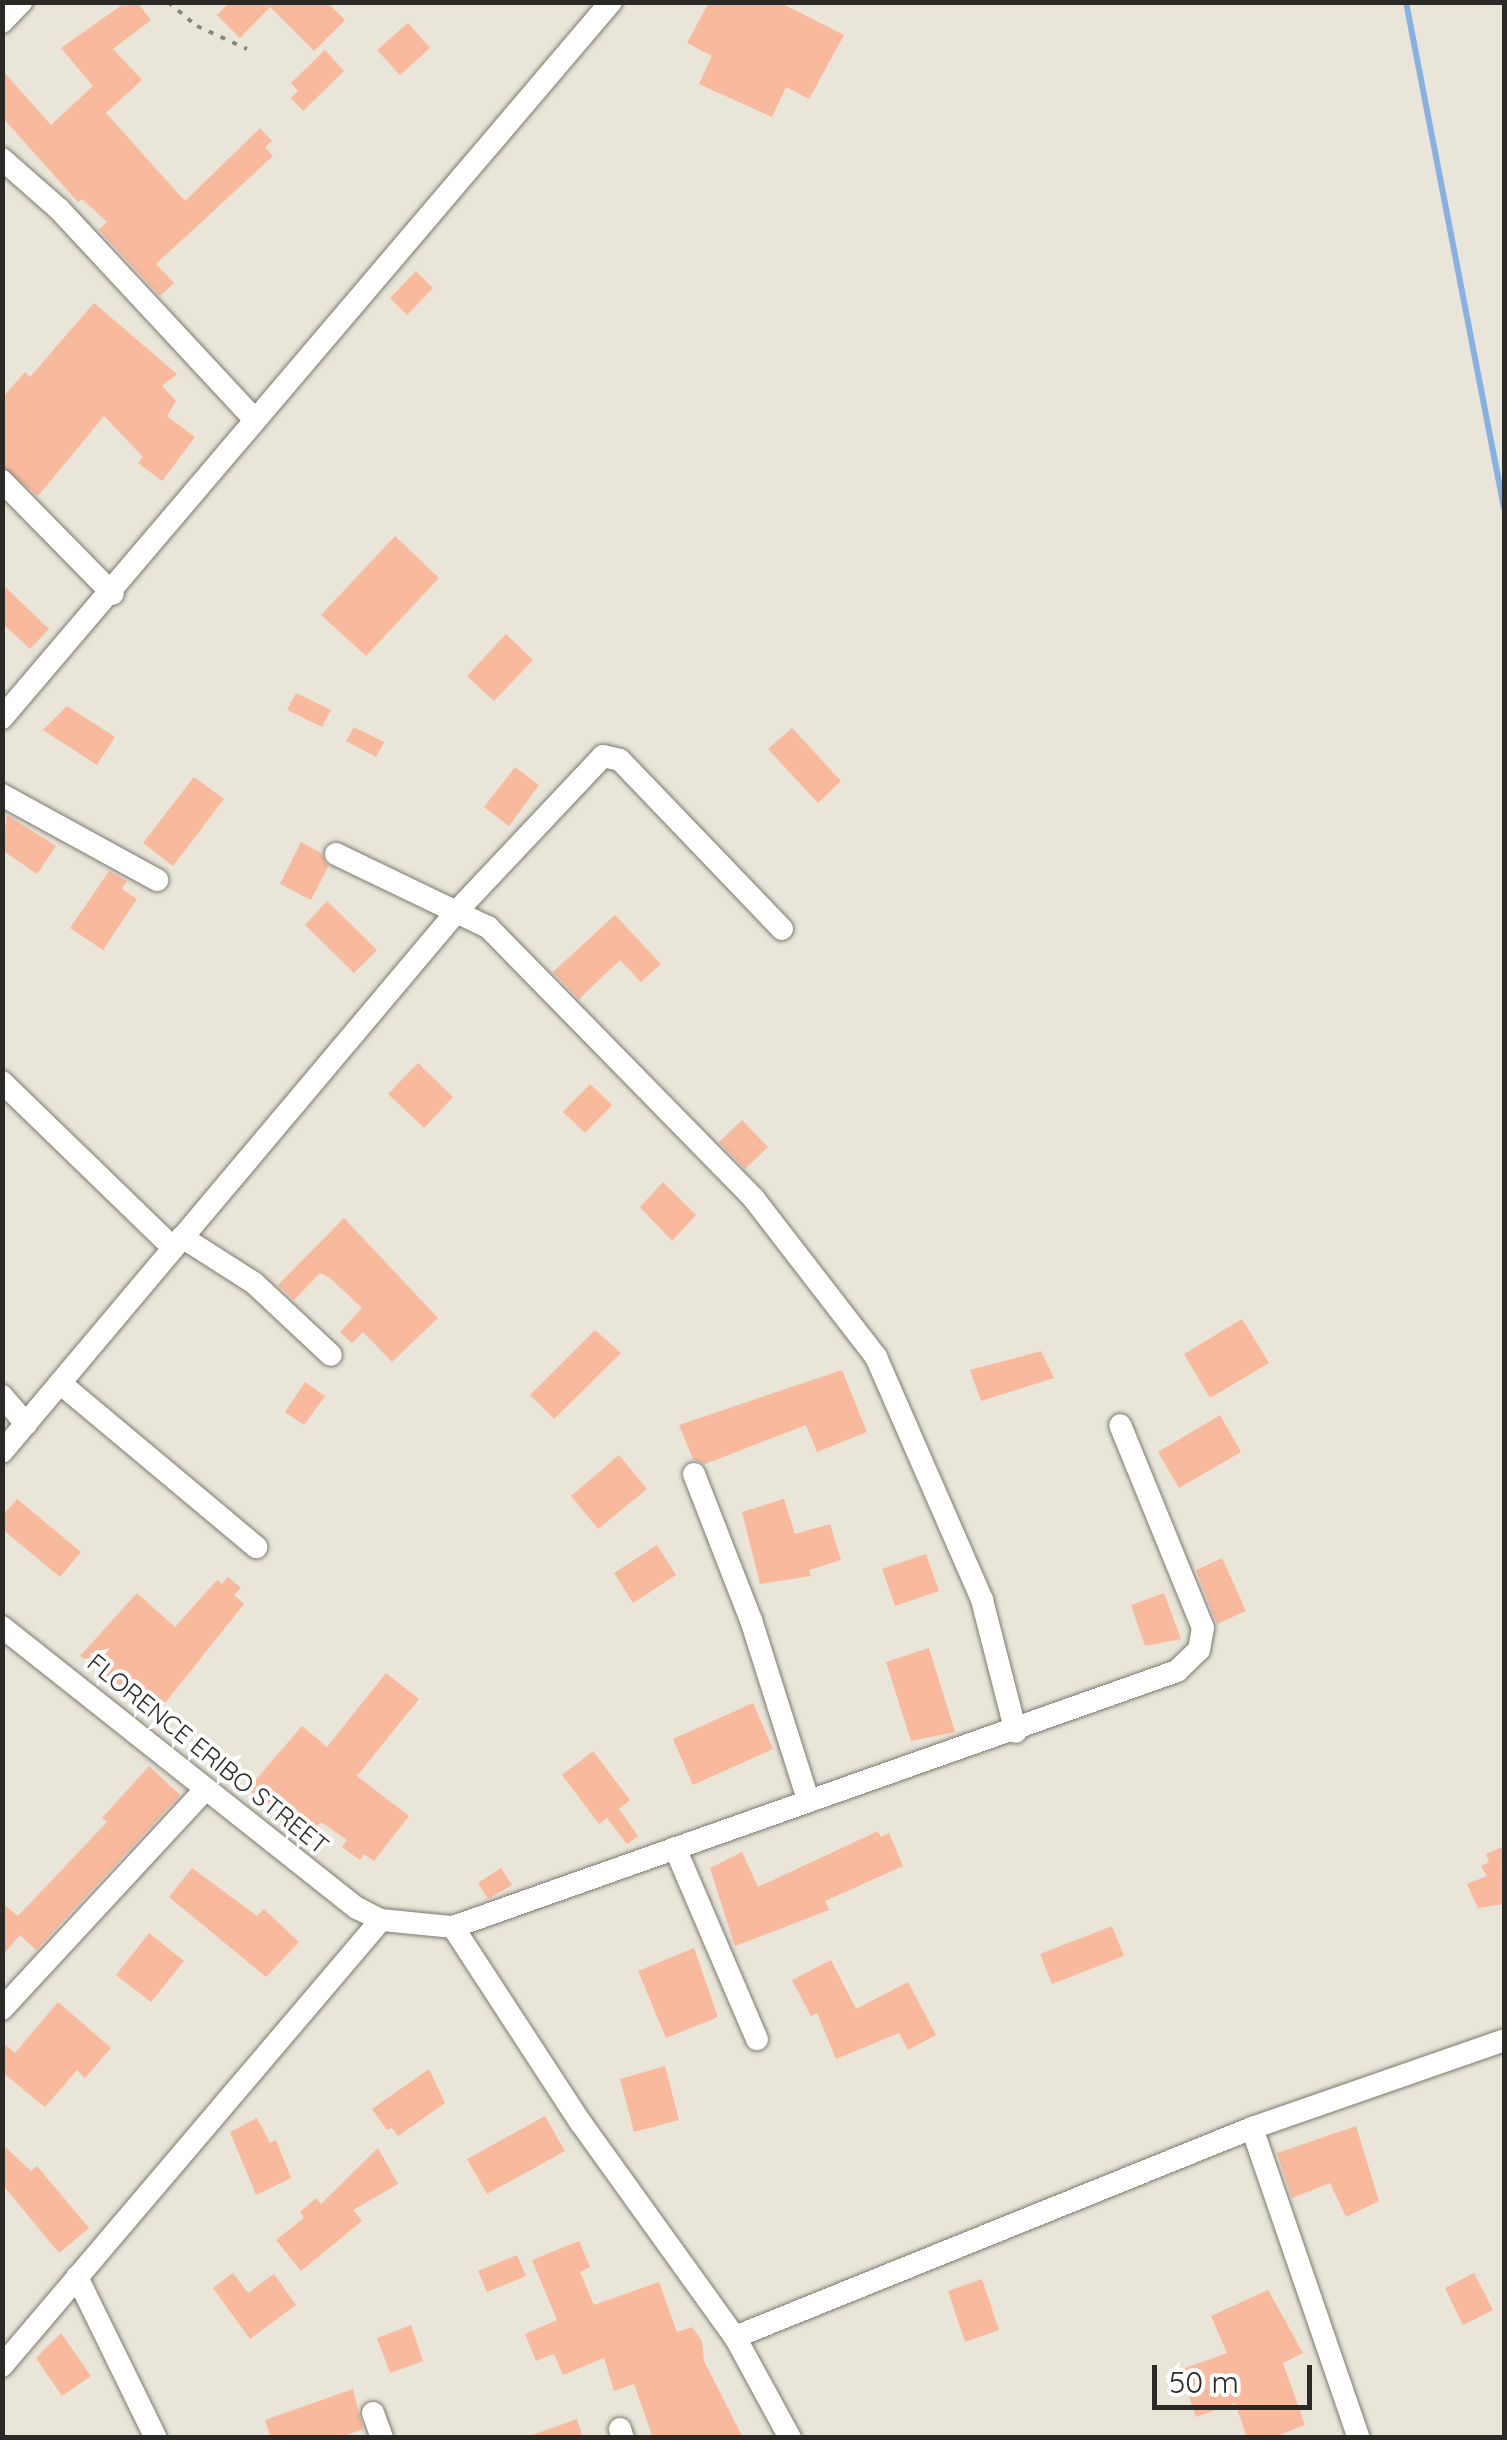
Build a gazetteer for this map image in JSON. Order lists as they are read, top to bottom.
{
  "streets": {
    "street": ["FLORENCE ERIBO STREET"]
  },
  "scale_bar": "50 m"
}
